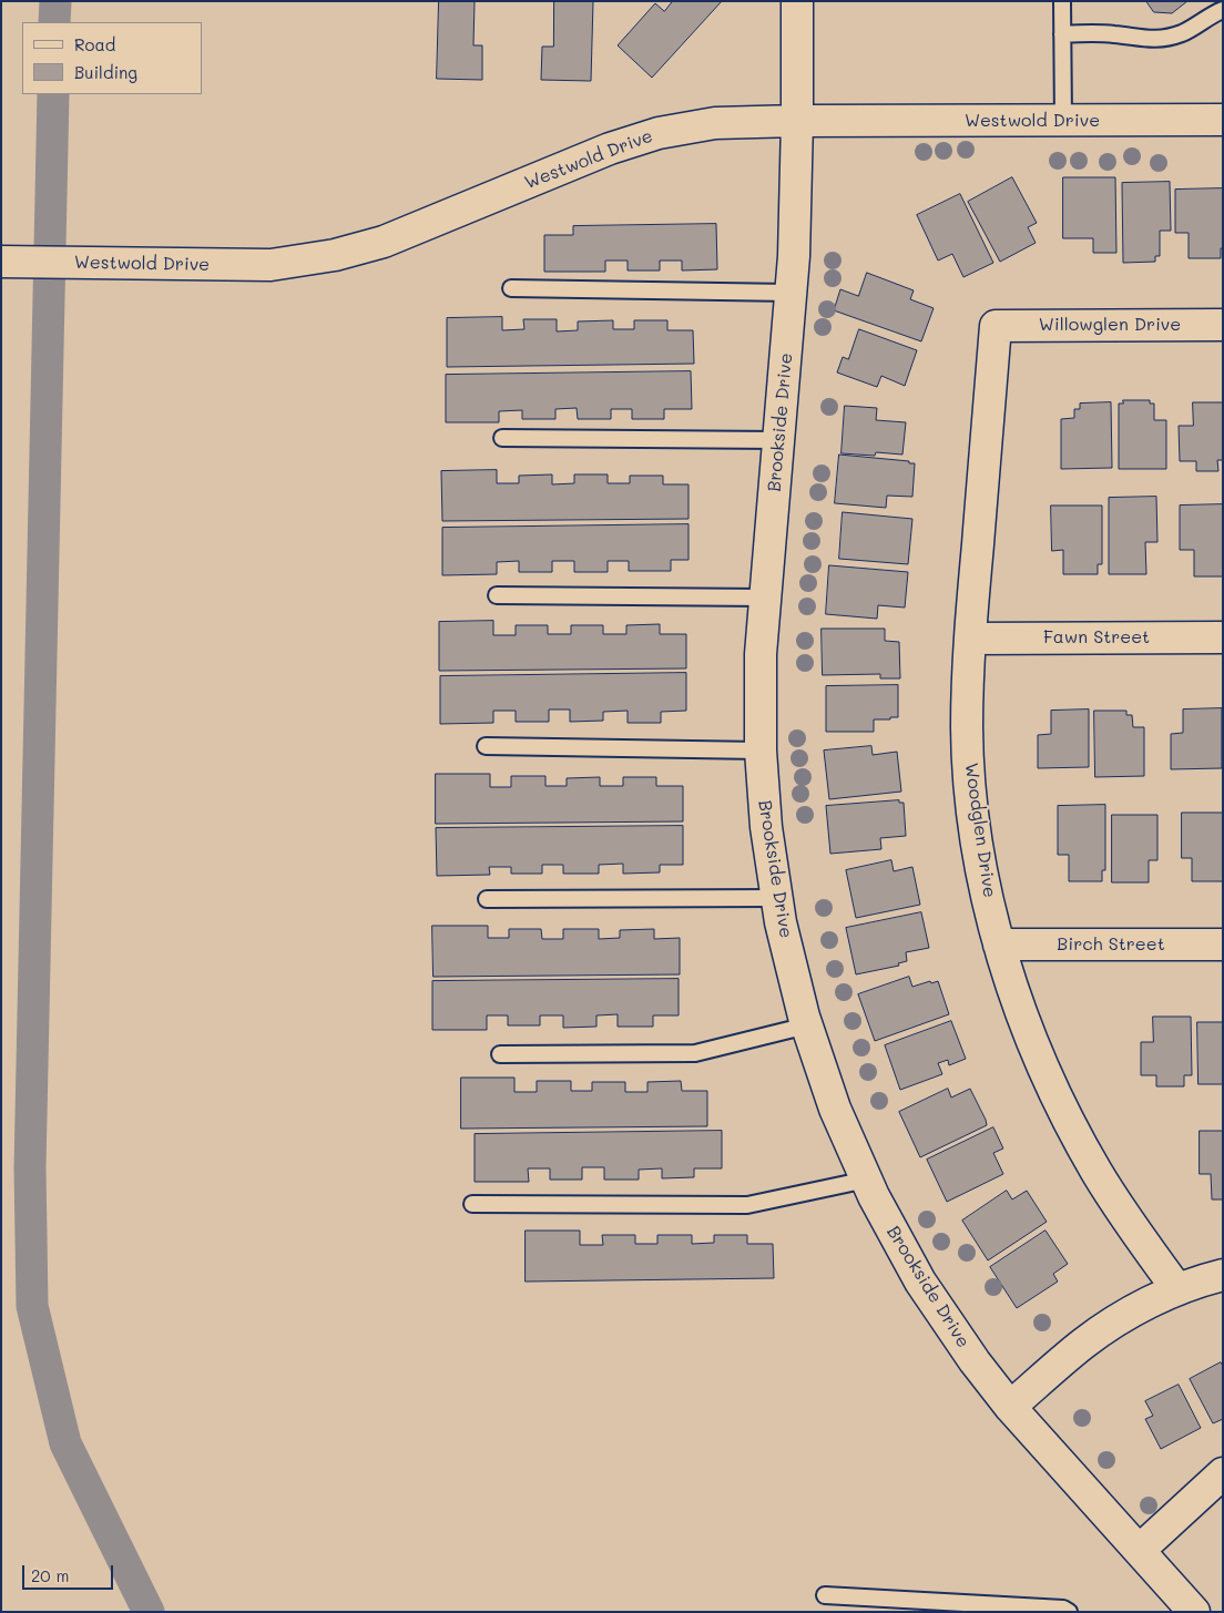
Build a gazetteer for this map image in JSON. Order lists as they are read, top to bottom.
{
  "streets": {
    "street": [
      "Westwold Drive",
      "Willowglen Drive",
      "Brookside Drive",
      "Fawn Street",
      "Woodglen Drive",
      "Birch Street"
    ]
  },
  "crossings": [
    ["Westwold Drive", "Brookside Drive"],
    ["Willowglen Drive", "Woodglen Drive"],
    ["Fawn Street", "Woodglen Drive"],
    ["Woodglen Drive", "Birch Street"]
  ],
  "legend": ["Road", "Building"],
  "scale_bar": "20 m"
}
